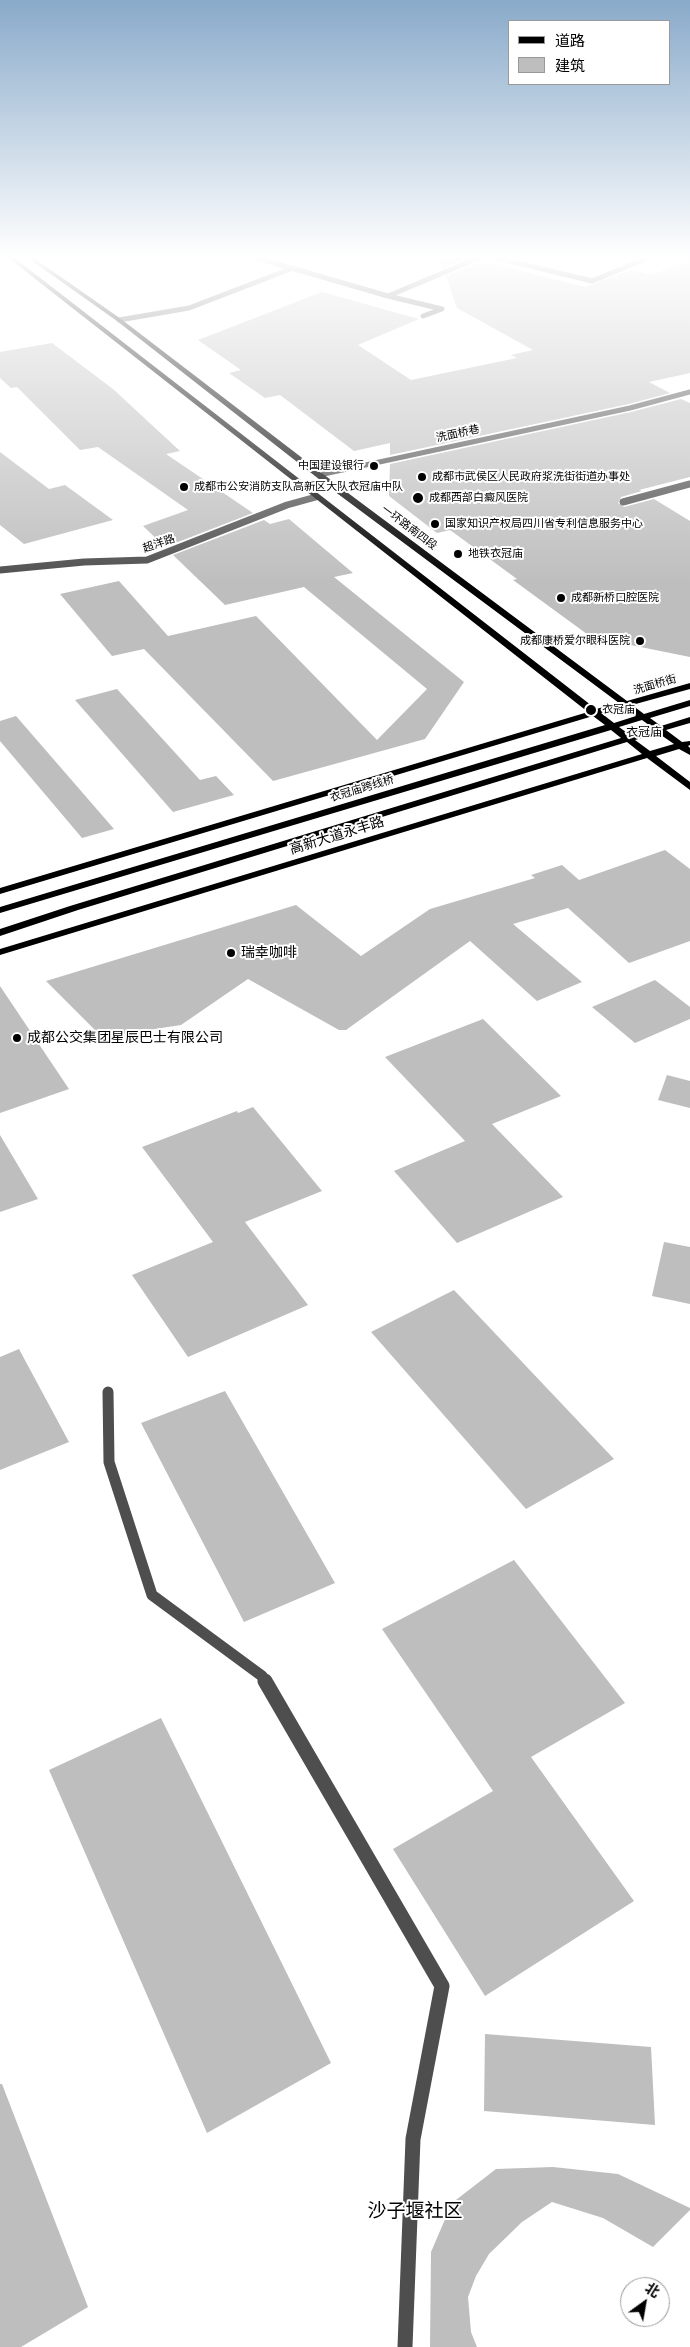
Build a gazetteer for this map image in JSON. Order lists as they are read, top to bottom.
{
  "streets": {
    "main road": [
      "一环路南四段",
      "洗面桥街",
      "衣冠庙跨线桥",
      "高新大道永丰路"
    ],
    "street": ["洗面桥巷", "超洋路"]
  },
  "crossings": [
    ["洗面桥巷", "一环路南四段"],
    ["一环路南四段", "洗面桥街"],
    ["一环路南四段", "高新大道永丰路"]
  ],
  "districts": ["衣冠庙", "沙子堰社区"],
  "places": [
    "中国建设银行",
    "成都市武侯区人民政府浆洗街街道办事处",
    "成都市公安消防支队高新区大队衣冠庙中队",
    "成都西部白癜风医院",
    "国家知识产权局四川省专利信息服务中心",
    "地铁衣冠庙",
    "成都新桥口腔医院",
    "成都康桥爱尔眼科医院",
    "衣冠庙",
    "瑞幸咖啡",
    "成都公交集团星辰巴士有限公司"
  ],
  "legend": ["道路", "建筑"],
  "north": "top right"
}
